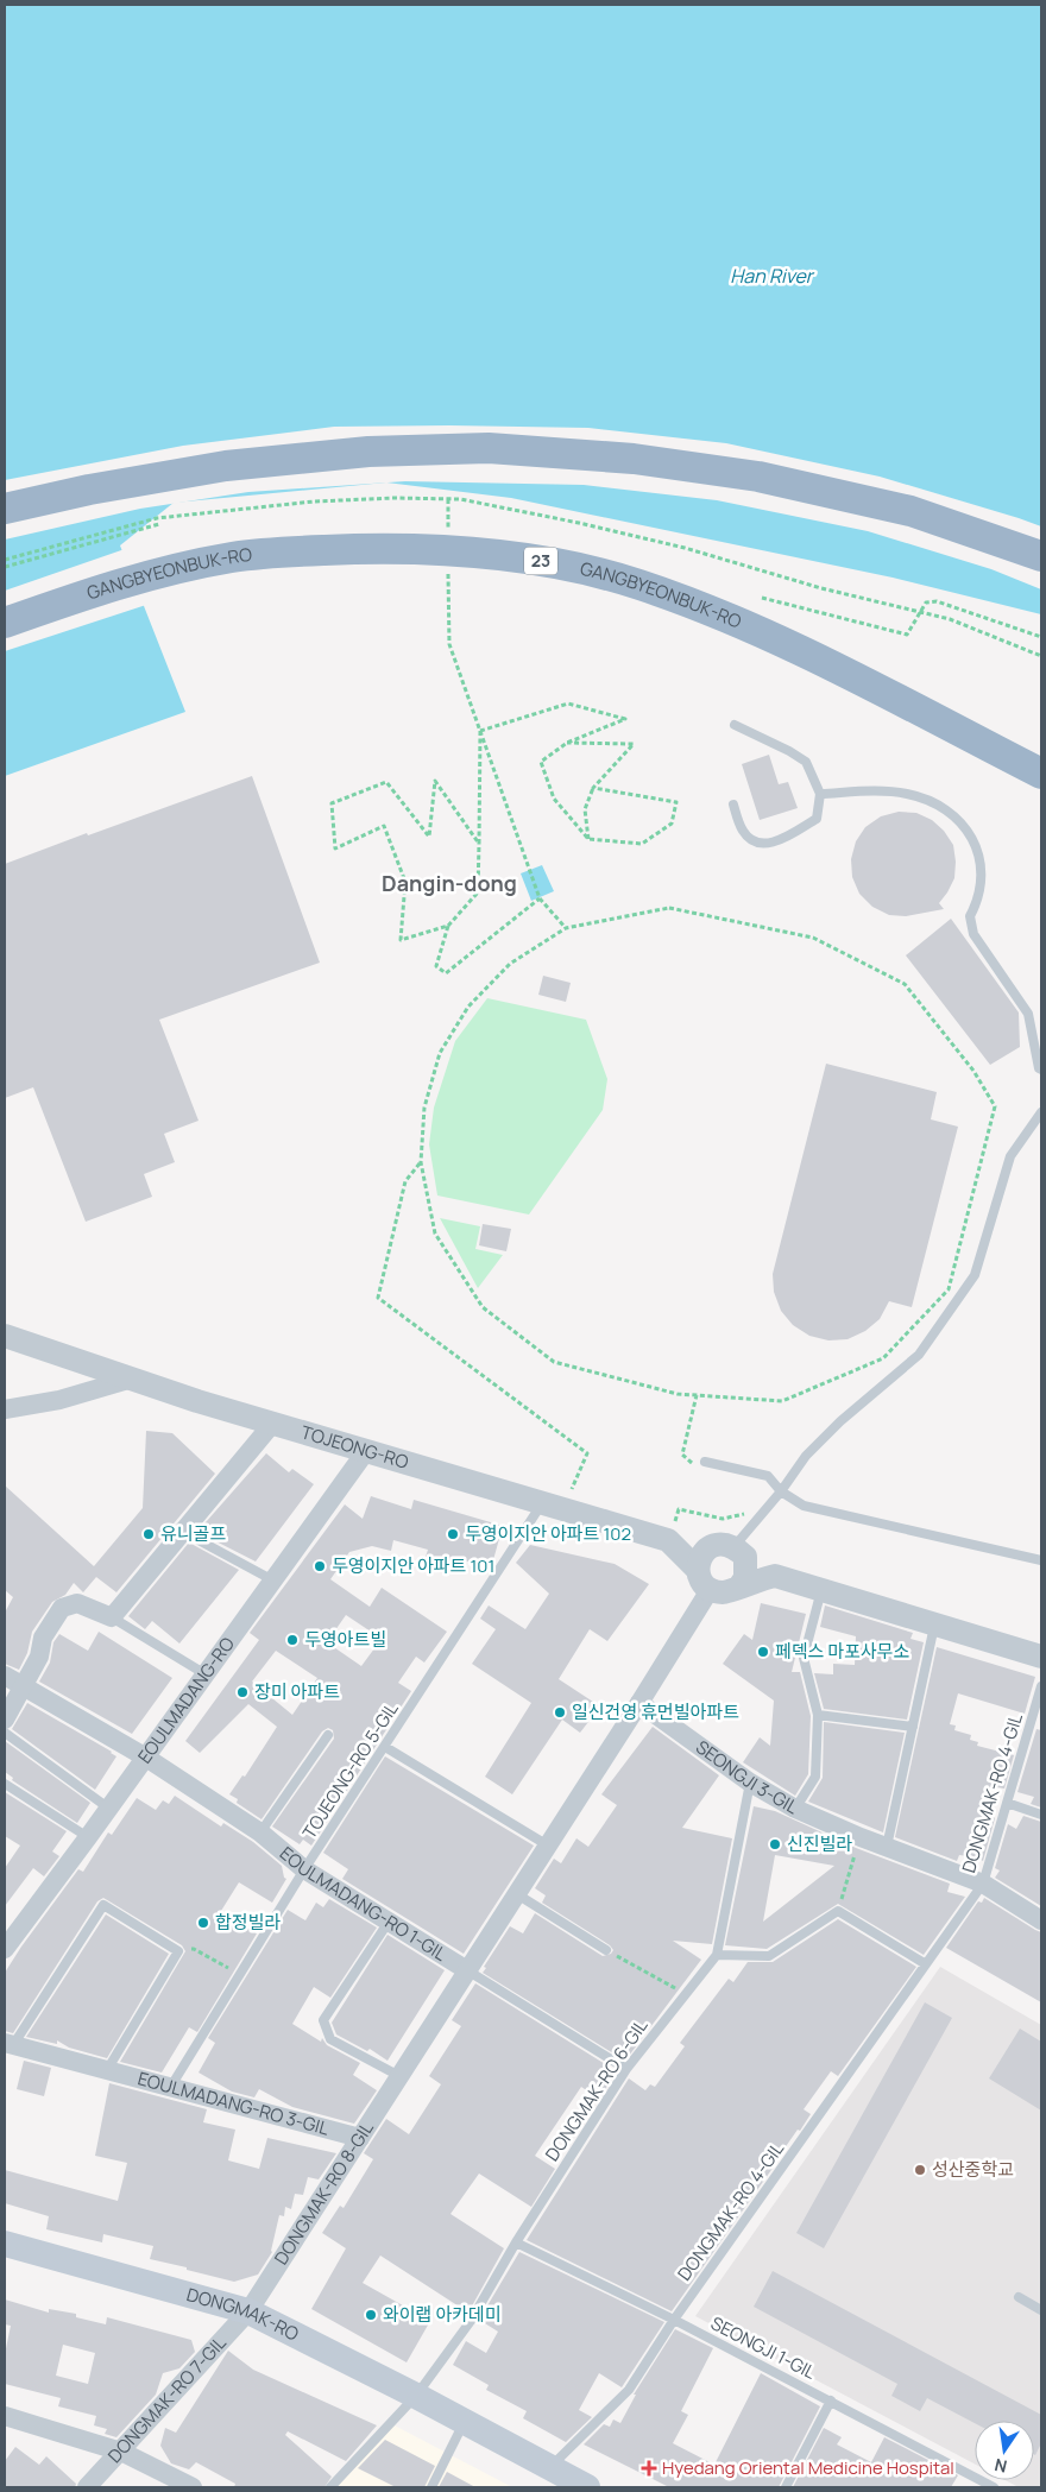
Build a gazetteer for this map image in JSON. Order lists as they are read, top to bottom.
{
  "streets": {
    "highway": ["23", "GANGBYEONBUK-RO"],
    "main road": ["DONGMAK-RO"],
    "street": [
      "TOJEONG-RO",
      "EOULMADANG-RO",
      "SEONGJI 3-GIL",
      "EOULMADANG-RO 1-GIL",
      "EOULMADANG-RO 3-GIL",
      "DONGMAK-RO 8-GIL",
      "DONGMAK-RO 7-GIL"
    ],
    "lane": [
      "TOJEONG-RO 5-GIL",
      "DONGMAK-RO 4-GIL",
      "DONGMAK-RO 6-GIL",
      "SEONGJI 1-GIL"
    ]
  },
  "crossings": [
    ["TOJEONG-RO", "EOULMADANG-RO"],
    ["TOJEONG-RO", "TOJEONG-RO 5-GIL"],
    ["TOJEONG-RO", "DONGMAK-RO 8-GIL"],
    ["EOULMADANG-RO", "EOULMADANG-RO 1-GIL"],
    ["TOJEONG-RO 5-GIL", "EOULMADANG-RO 1-GIL"],
    ["TOJEONG-RO 5-GIL", "EOULMADANG-RO 3-GIL"],
    ["SEONGJI 3-GIL", "DONGMAK-RO 4-GIL"],
    ["SEONGJI 3-GIL", "DONGMAK-RO 6-GIL"],
    ["SEONGJI 3-GIL", "DONGMAK-RO 8-GIL"],
    ["DONGMAK-RO 4-GIL", "DONGMAK-RO"],
    ["DONGMAK-RO 4-GIL", "SEONGJI 1-GIL"],
    ["EOULMADANG-RO 1-GIL", "DONGMAK-RO 8-GIL"],
    ["DONGMAK-RO 6-GIL", "DONGMAK-RO"],
    ["DONGMAK-RO 6-GIL", "SEONGJI 1-GIL"],
    ["EOULMADANG-RO 3-GIL", "DONGMAK-RO 8-GIL"],
    ["DONGMAK-RO 8-GIL", "DONGMAK-RO"],
    ["DONGMAK-RO 8-GIL", "DONGMAK-RO 7-GIL"],
    ["DONGMAK-RO", "DONGMAK-RO 7-GIL"]
  ],
  "districts": ["Dangin-dong"],
  "water": ["Han River"],
  "places": {
    "other": [
      "유니골프",
      "두영이지안 아파트 102",
      "두영이지안 아파트 101",
      "두영아트빌",
      "페덱스 마포사무소",
      "장미 아파트",
      "일신건영 휴먼빌아파트",
      "신진빌라",
      "합정빌라",
      "성산중학교",
      "와이랩 아카데미"
    ],
    "health": ["Hyedang Oriental Medicine Hospital"]
  },
  "north": "bottom"
}
